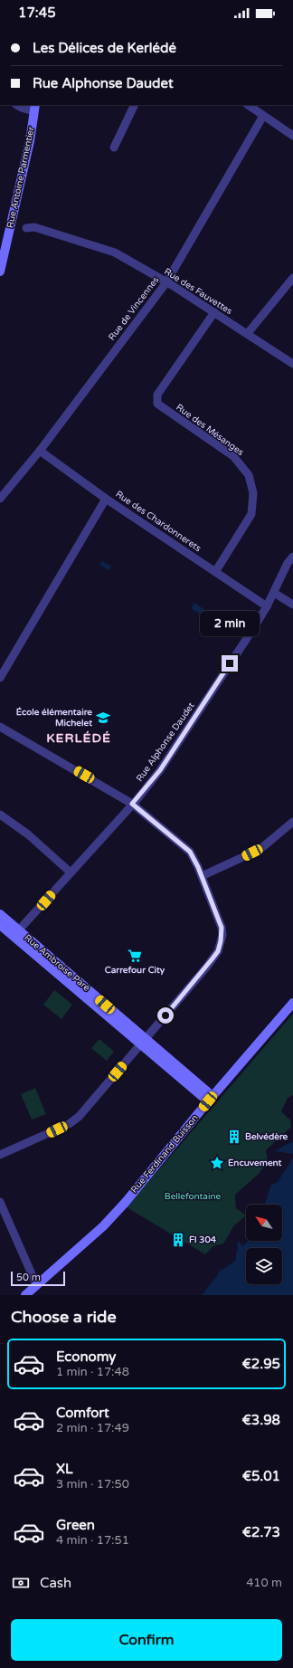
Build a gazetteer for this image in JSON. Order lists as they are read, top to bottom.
{
  "streets": {
    "street": [
      "Rue Antoine Parmentier",
      "Rue des Fauvettes",
      "Rue de Vincennes",
      "Rue des Mésanges",
      "Rue des Chardonnerets",
      "Rue Alphonse Daudet",
      "Rue Ambroise Paré",
      "Rue Ferdinand Buisson"
    ]
  },
  "crossings": [
    ["Rue des Fauvettes", "Rue de Vincennes"],
    ["Rue des Fauvettes", "Rue des Mésanges"],
    ["Rue de Vincennes", "Rue des Chardonnerets"],
    ["Rue des Mésanges", "Rue des Chardonnerets"],
    ["Rue des Chardonnerets", "Rue Alphonse Daudet"],
    ["Rue Alphonse Daudet", "Rue Ambroise Paré"],
    ["Rue Ambroise Paré", "Rue Ferdinand Buisson"]
  ],
  "districts": ["KERLÉDÉ"],
  "parks": ["Bellefontaine"],
  "places": {
    "school or university": ["École élémentaire Michelet"],
    "supermarket": ["Carrefour City"],
    "building": ["Belvédère", "Fl 304"],
    "place": ["Encuvement"]
  },
  "scale_bar": "50 m",
  "north": "top left",
  "page": {
    "status": "17:45",
    "banner": ["Les Délices de Kerlédé", "Rue Alphonse Daudet"],
    "bubble": "2 min",
    "scale": "50 m",
    "heading": "Choose a ride",
    "list": [
      {
        "name": "Economy",
        "note": "1 min · 17:48",
        "value": "€2.95"
      },
      {
        "name": "Comfort",
        "note": "2 min · 17:49",
        "value": "€3.98"
      },
      {
        "name": "XL",
        "note": "3 min · 17:50",
        "value": "€5.01"
      },
      {
        "name": "Green",
        "note": "4 min · 17:51",
        "value": "€2.73"
      }
    ],
    "pay": ["Cash", "410 m"],
    "buttons": "Confirm"
  }
}
